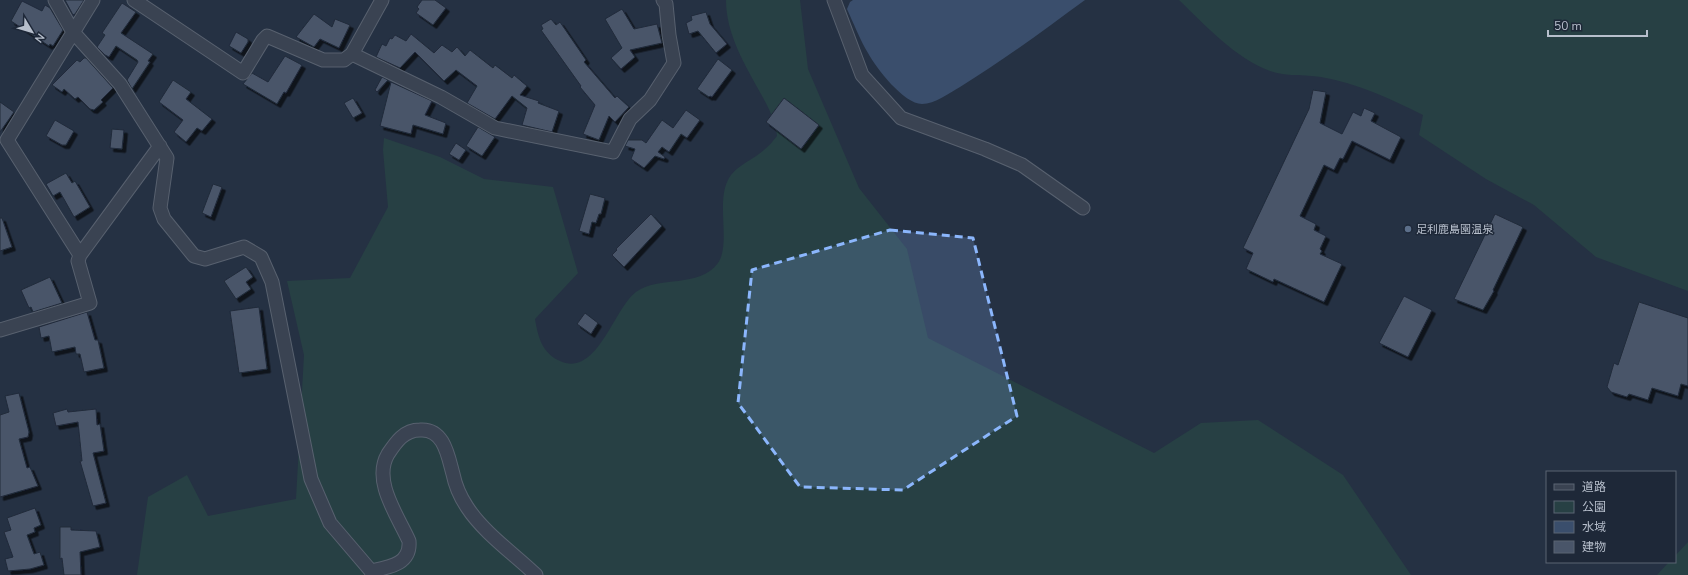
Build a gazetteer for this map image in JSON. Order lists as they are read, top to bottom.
{
  "places": ["足利鹿島園温泉"],
  "legend": [
    "道路",
    "公園",
    "水域",
    "建物"
  ],
  "scale_bar": "50 m",
  "north": "bottom right"
}
